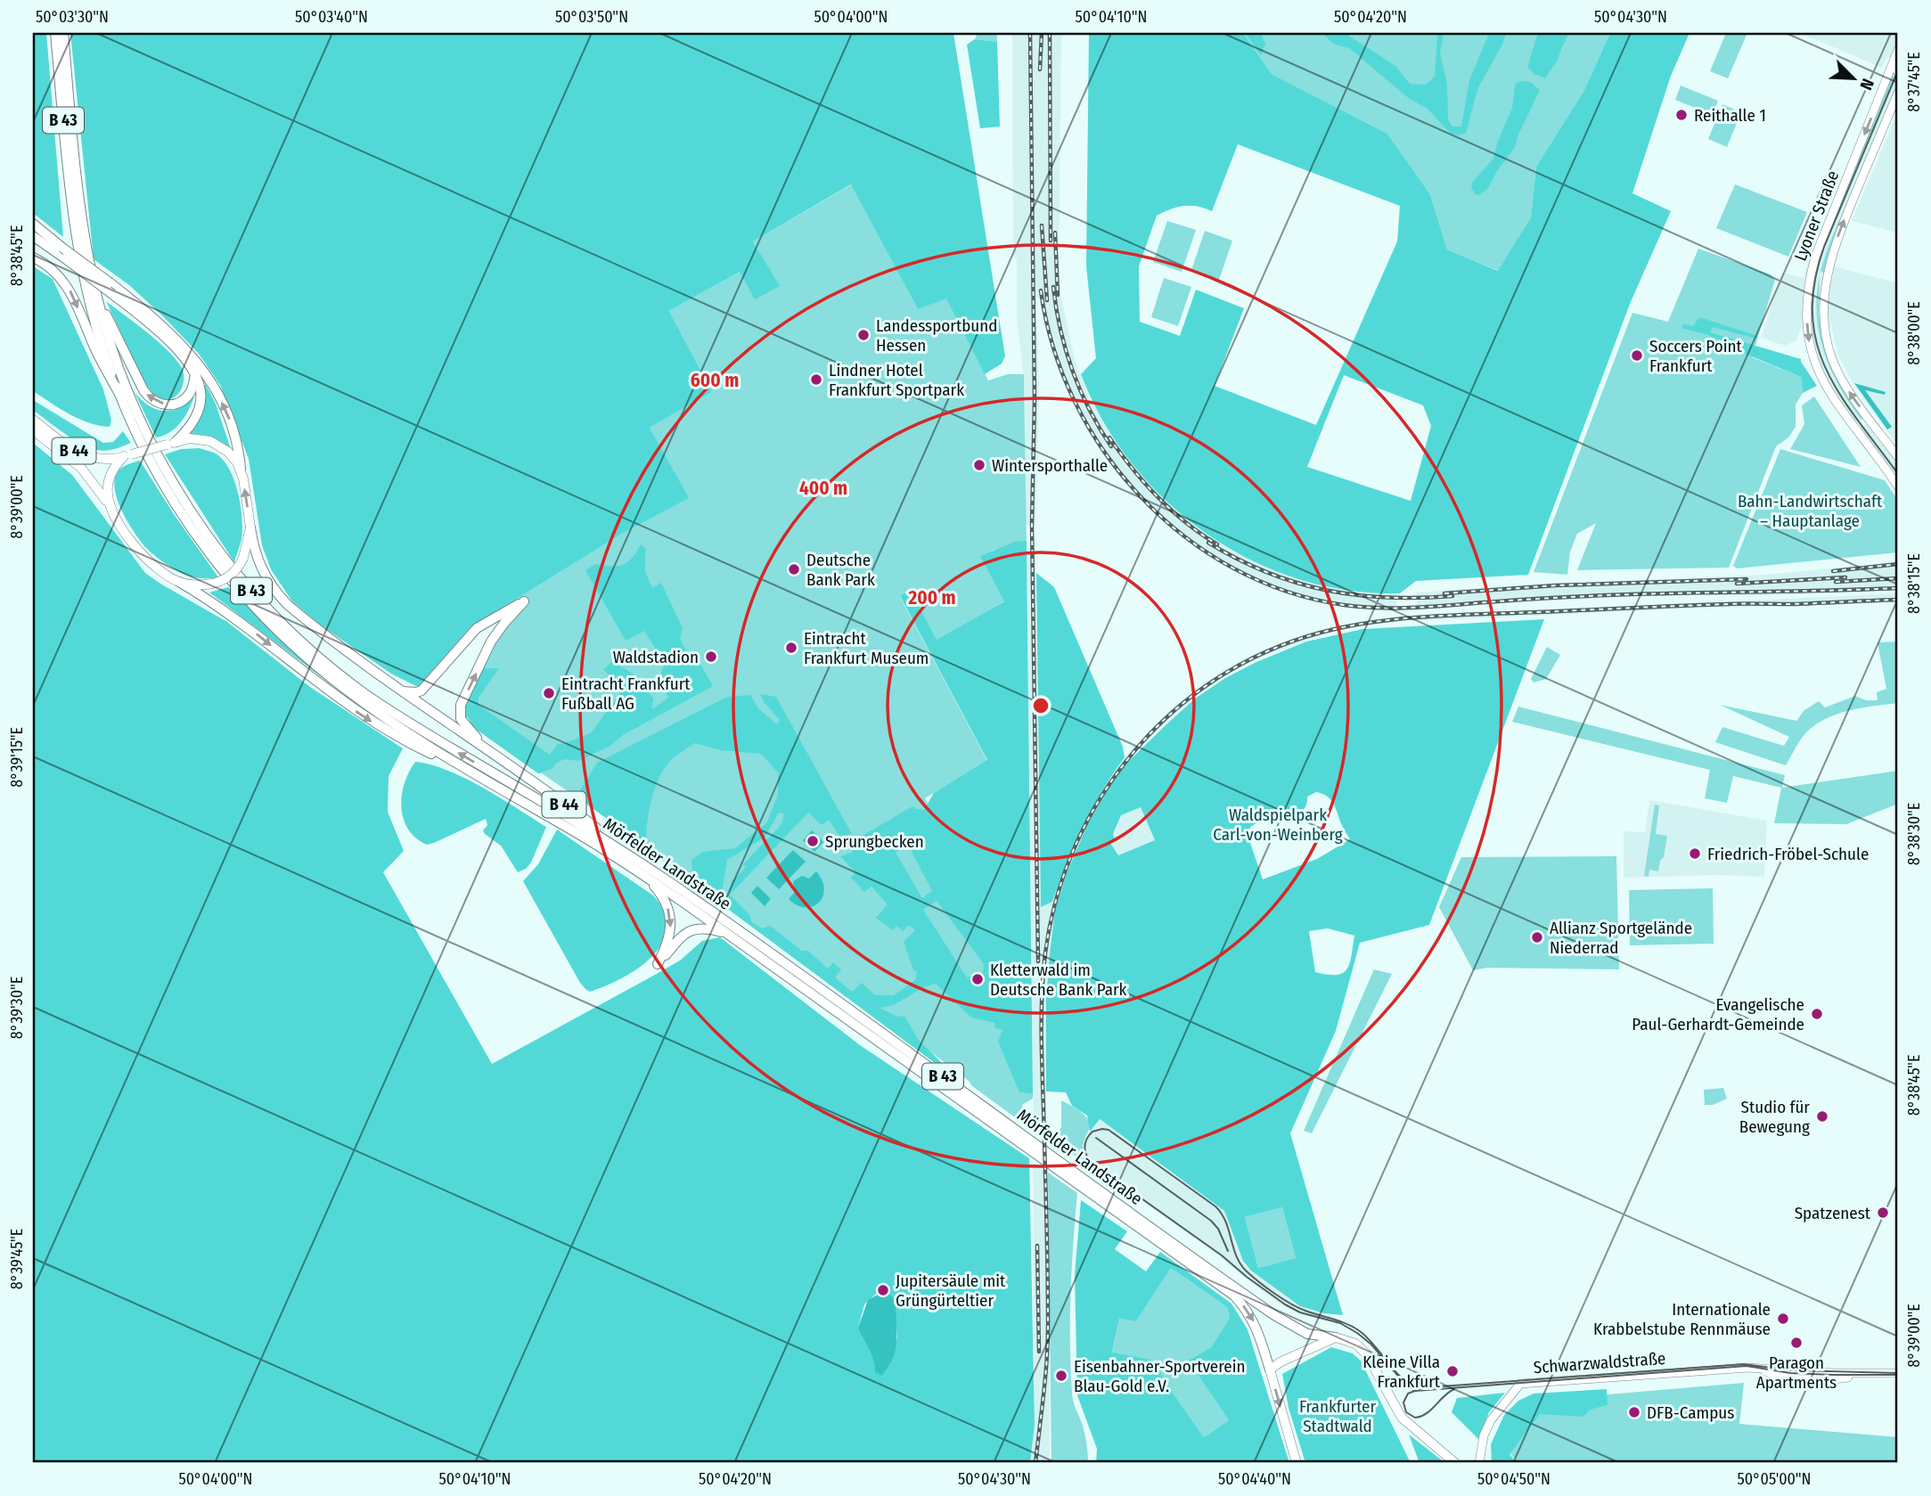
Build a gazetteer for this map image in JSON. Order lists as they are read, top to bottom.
{
  "streets": {
    "highway": ["B 43", "B 44", "Mörfelder Landstraße"],
    "main road": ["Lyoner Straße", "Schwarzwaldstraße"]
  },
  "crossings": [
    ["B 43", "Mörfelder Landstraße"],
    ["B 44", "Mörfelder Landstraße"]
  ],
  "parks": ["Bahn-Landwirtschaft – Hauptanlage", "Waldspielpark Carl-von-Weinberg", "Frankfurter Stadtwald"],
  "places": [
    "Reithalle 1",
    "Landessportbund Hessen",
    "Soccers Point Frankfurt",
    "Lindner Hotel Frankfurt Sportpark",
    "Wintersporthalle",
    "Deutsche Bank Park",
    "Eintracht Frankfurt Museum",
    "Waldstadion",
    "Eintracht Frankfurt Fußball AG",
    "Sprungbecken",
    "Friedrich-Fröbel-Schule",
    "Allianz Sportgelände Niederrad",
    "Kletterwald im Deutsche Bank Park",
    "Evangelische Paul-Gerhardt-Gemeinde",
    "Studio für Bewegung",
    "Spatzenest",
    "Jupitersäule mit Grüngürteltier",
    "Internationale Krabbelstube Rennmäuse",
    "Paragon Apartments",
    "Kleine Villa Frankfurt",
    "Eisenbahner-Sportverein Blau-Gold e.V.",
    "DFB-Campus"
  ],
  "north": "bottom right",
  "coordinates": [
    "50°03'30\"N",
    "50°03'40\"N",
    "50°03'50\"N",
    "50°04'00\"N",
    "50°04'10\"N",
    "50°04'20\"N",
    "50°04'30\"N",
    "8°37'45\"E",
    "8°38'45\"E",
    "8°38'00\"E",
    "8°39'00\"E",
    "8°38'15\"E",
    "8°39'15\"E",
    "8°38'30\"E",
    "8°39'30\"E",
    "8°39'45\"E",
    "50°04'40\"N",
    "50°04'50\"N",
    "50°05'00\"N"
  ],
  "rings": ["600 m", "400 m", "200 m"]
}
